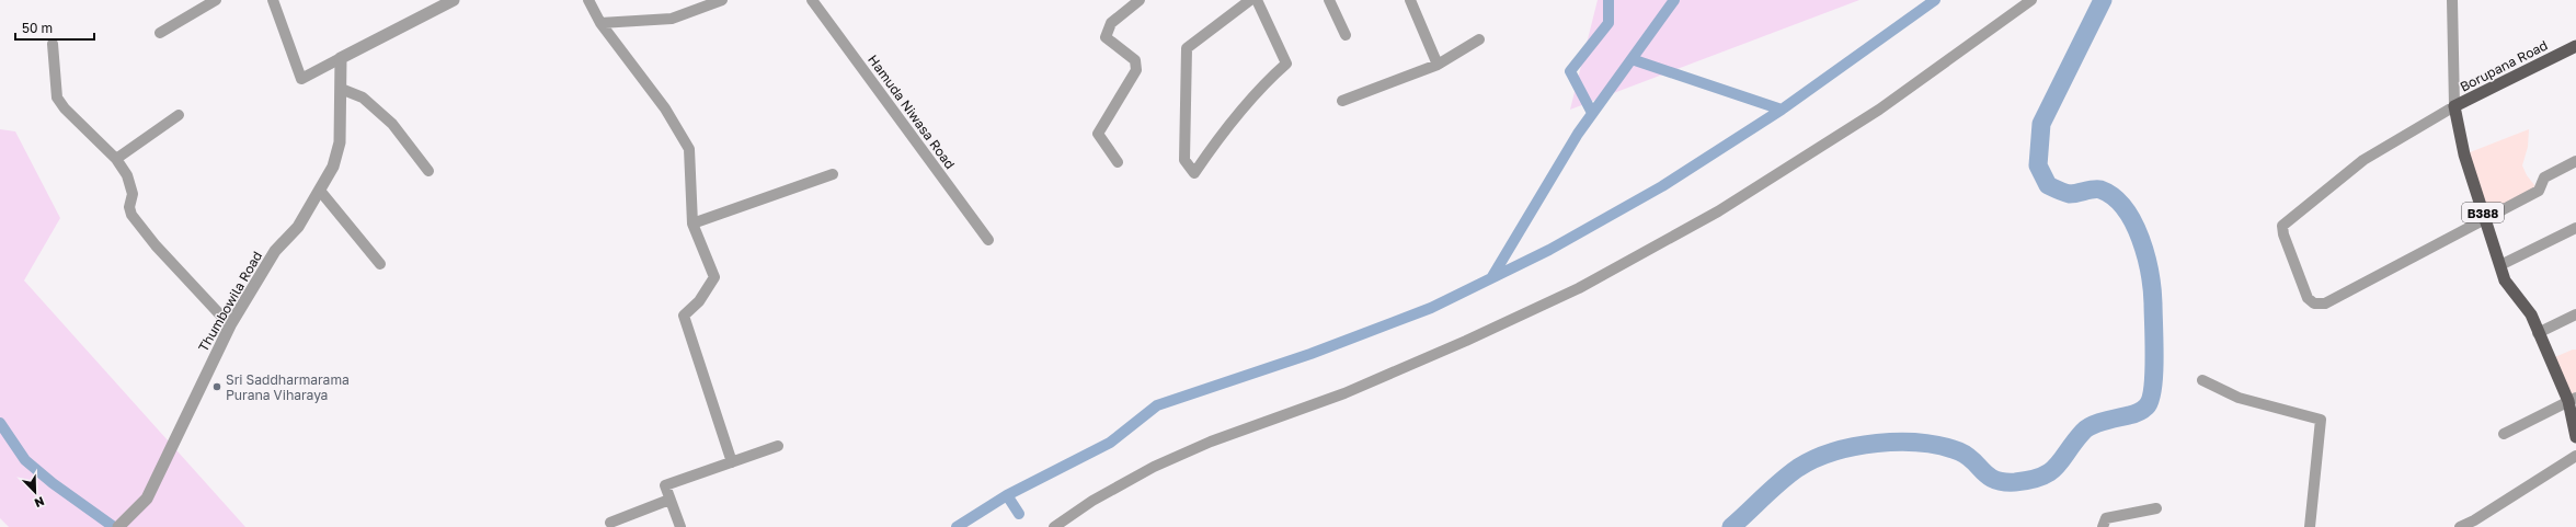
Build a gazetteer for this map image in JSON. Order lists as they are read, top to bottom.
{
  "streets": {
    "main road": ["Borupana Road", "B388"],
    "street": ["Hamuda Niwasa Road", "Thumbowila Road"]
  },
  "places": ["Sri Saddharmarama Purana Viharaya"],
  "scale_bar": "50 m",
  "north": "bottom right"
}
